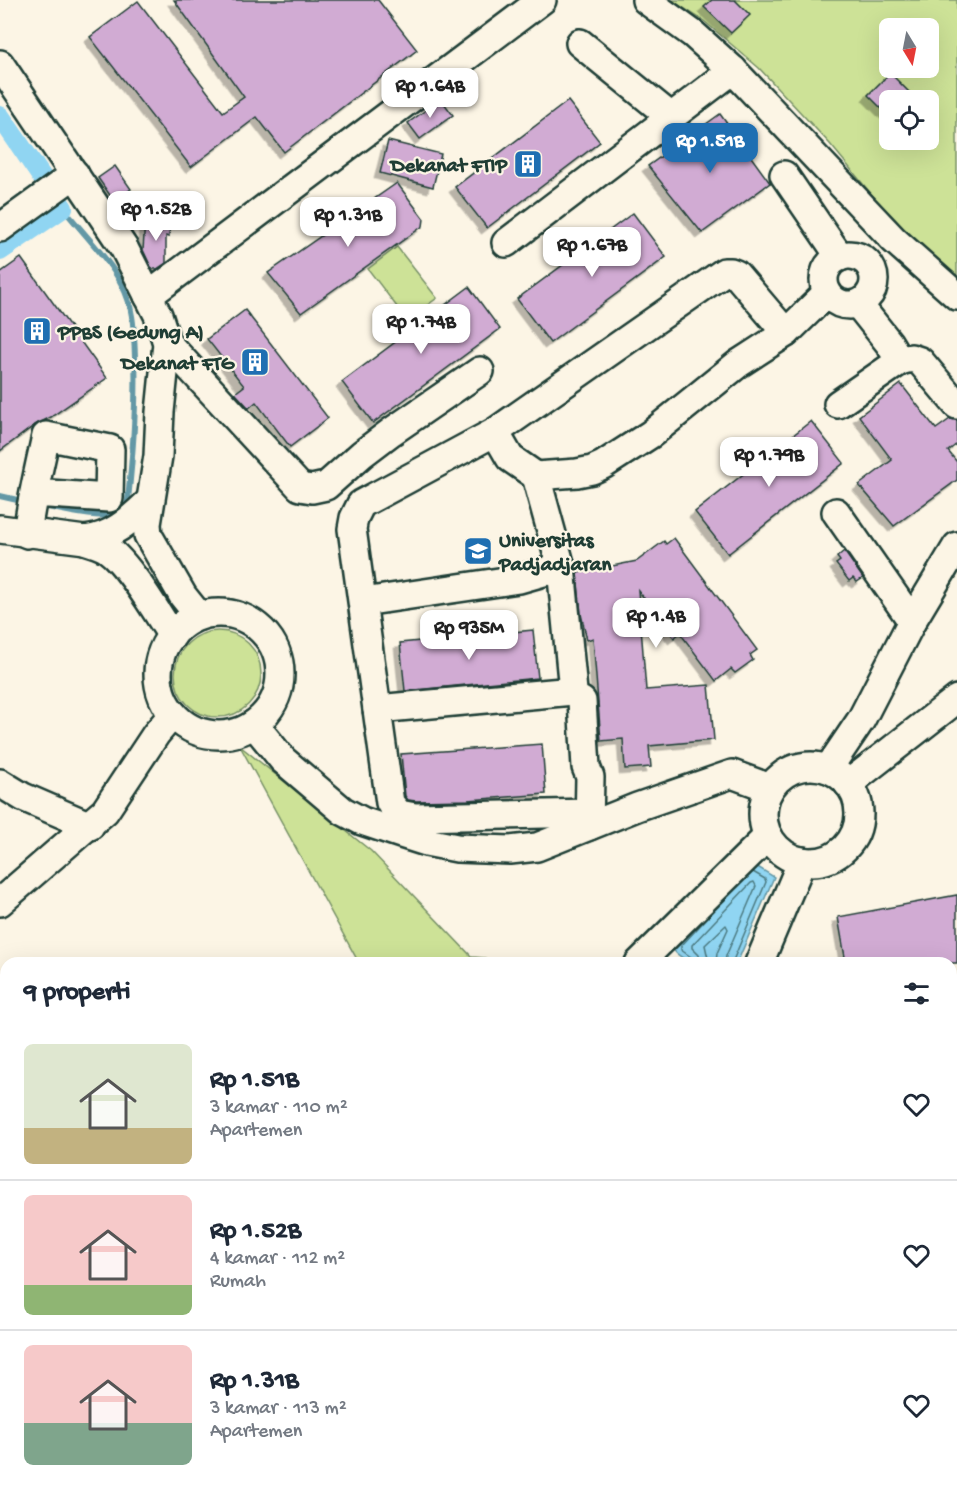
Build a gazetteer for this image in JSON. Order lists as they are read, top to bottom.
{
  "places": {
    "building": ["Dekanat FTIP", "PPBS (Gedung A)", "Dekanat FTG"],
    "school or university": ["Universitas Padjadjaran"]
  },
  "north": "bottom",
  "page": {
    "price": [
      "Rp 1.64B",
      "Rp 1.51B",
      "Rp 1.52B",
      "Rp 1.31B",
      "Rp 1.67B",
      "Rp 1.74B",
      "Rp 1.79B",
      "Rp 1.4B",
      "Rp 935M"
    ],
    "heading": "9 properti",
    "list": [
      {
        "name": "Rp 1.51B",
        "note": "3 kamar · 110 m² · Apartemen"
      },
      {
        "name": "Rp 1.52B",
        "note": "4 kamar · 112 m² · Rumah"
      },
      {
        "name": "Rp 1.31B",
        "note": "3 kamar · 113 m² · Apartemen"
      }
    ]
  }
}
